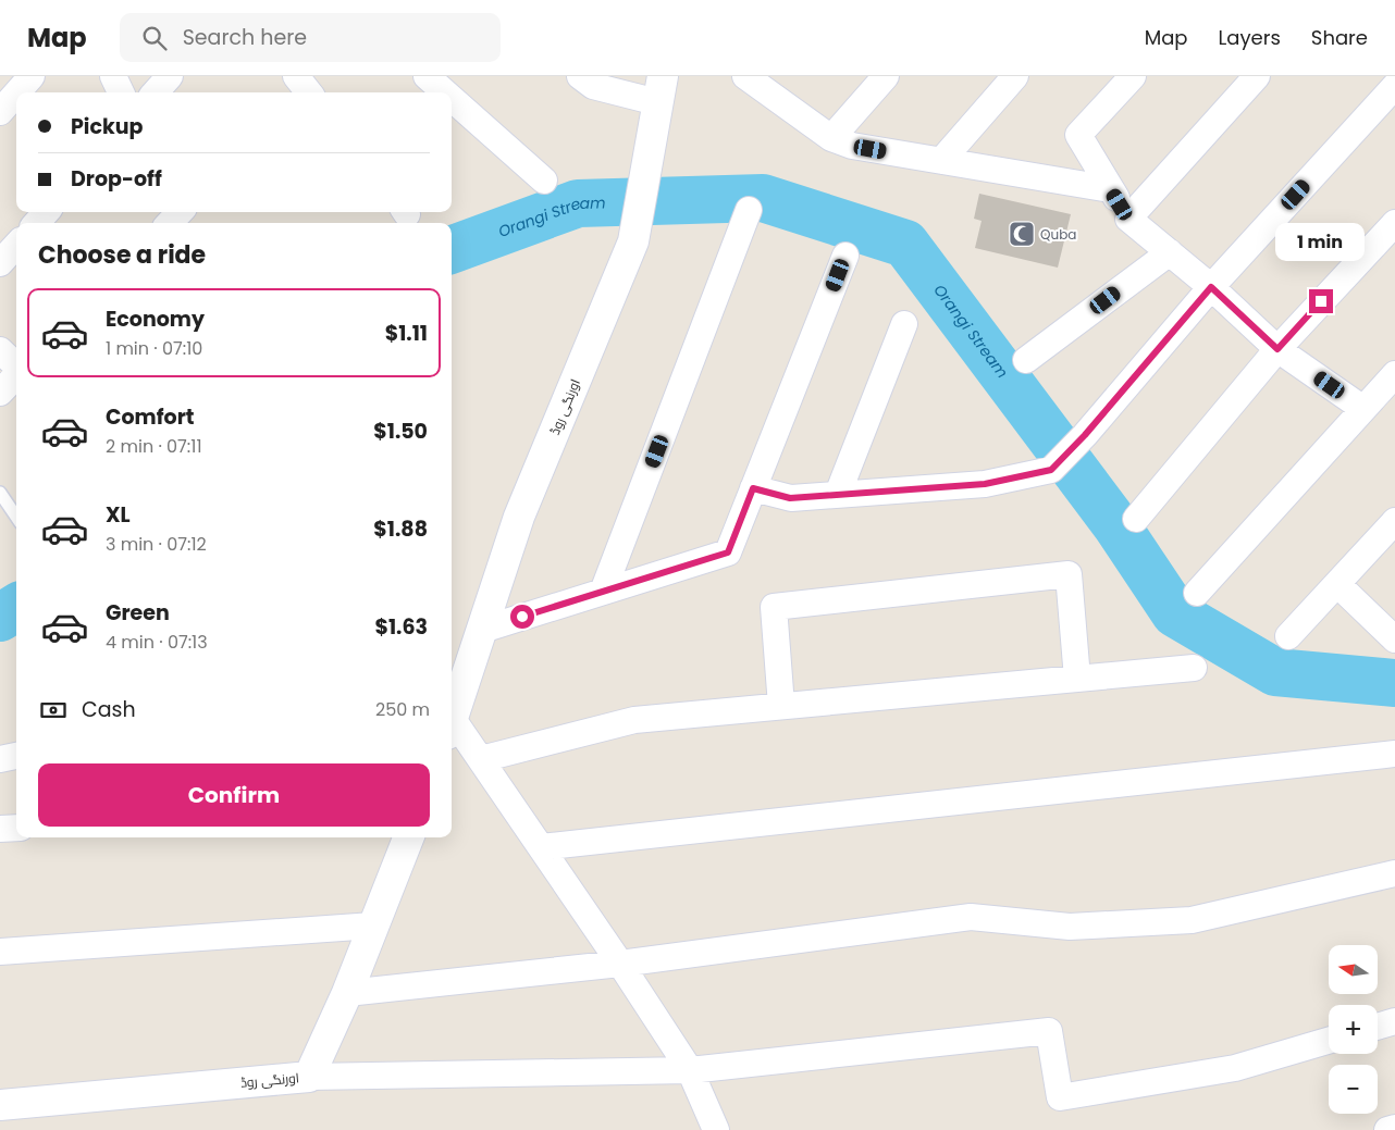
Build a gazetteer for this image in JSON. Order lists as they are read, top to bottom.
{
  "streets": {
    "street": ["اورنگی روڈ"]
  },
  "water": ["Orangi Stream"],
  "places": {
    "mosque": ["Quba"]
  },
  "north": "left",
  "page": {
    "header": "Map",
    "search": "Search here",
    "nav": ["Map", "Layers", "Share"],
    "banner": ["Pickup", "Drop-off"],
    "bubble": "1 min",
    "heading": "Choose a ride",
    "list": [
      {
        "name": "Economy",
        "note": "1 min · 07:10",
        "value": "$1.11"
      },
      {
        "name": "Comfort",
        "note": "2 min · 07:11",
        "value": "$1.50"
      },
      {
        "name": "XL",
        "note": "3 min · 07:12",
        "value": "$1.88"
      },
      {
        "name": "Green",
        "note": "4 min · 07:13",
        "value": "$1.63"
      }
    ],
    "pay": ["Cash", "250 m"],
    "buttons": "Confirm",
    "map_buttons": ["+", "−"]
  }
}
